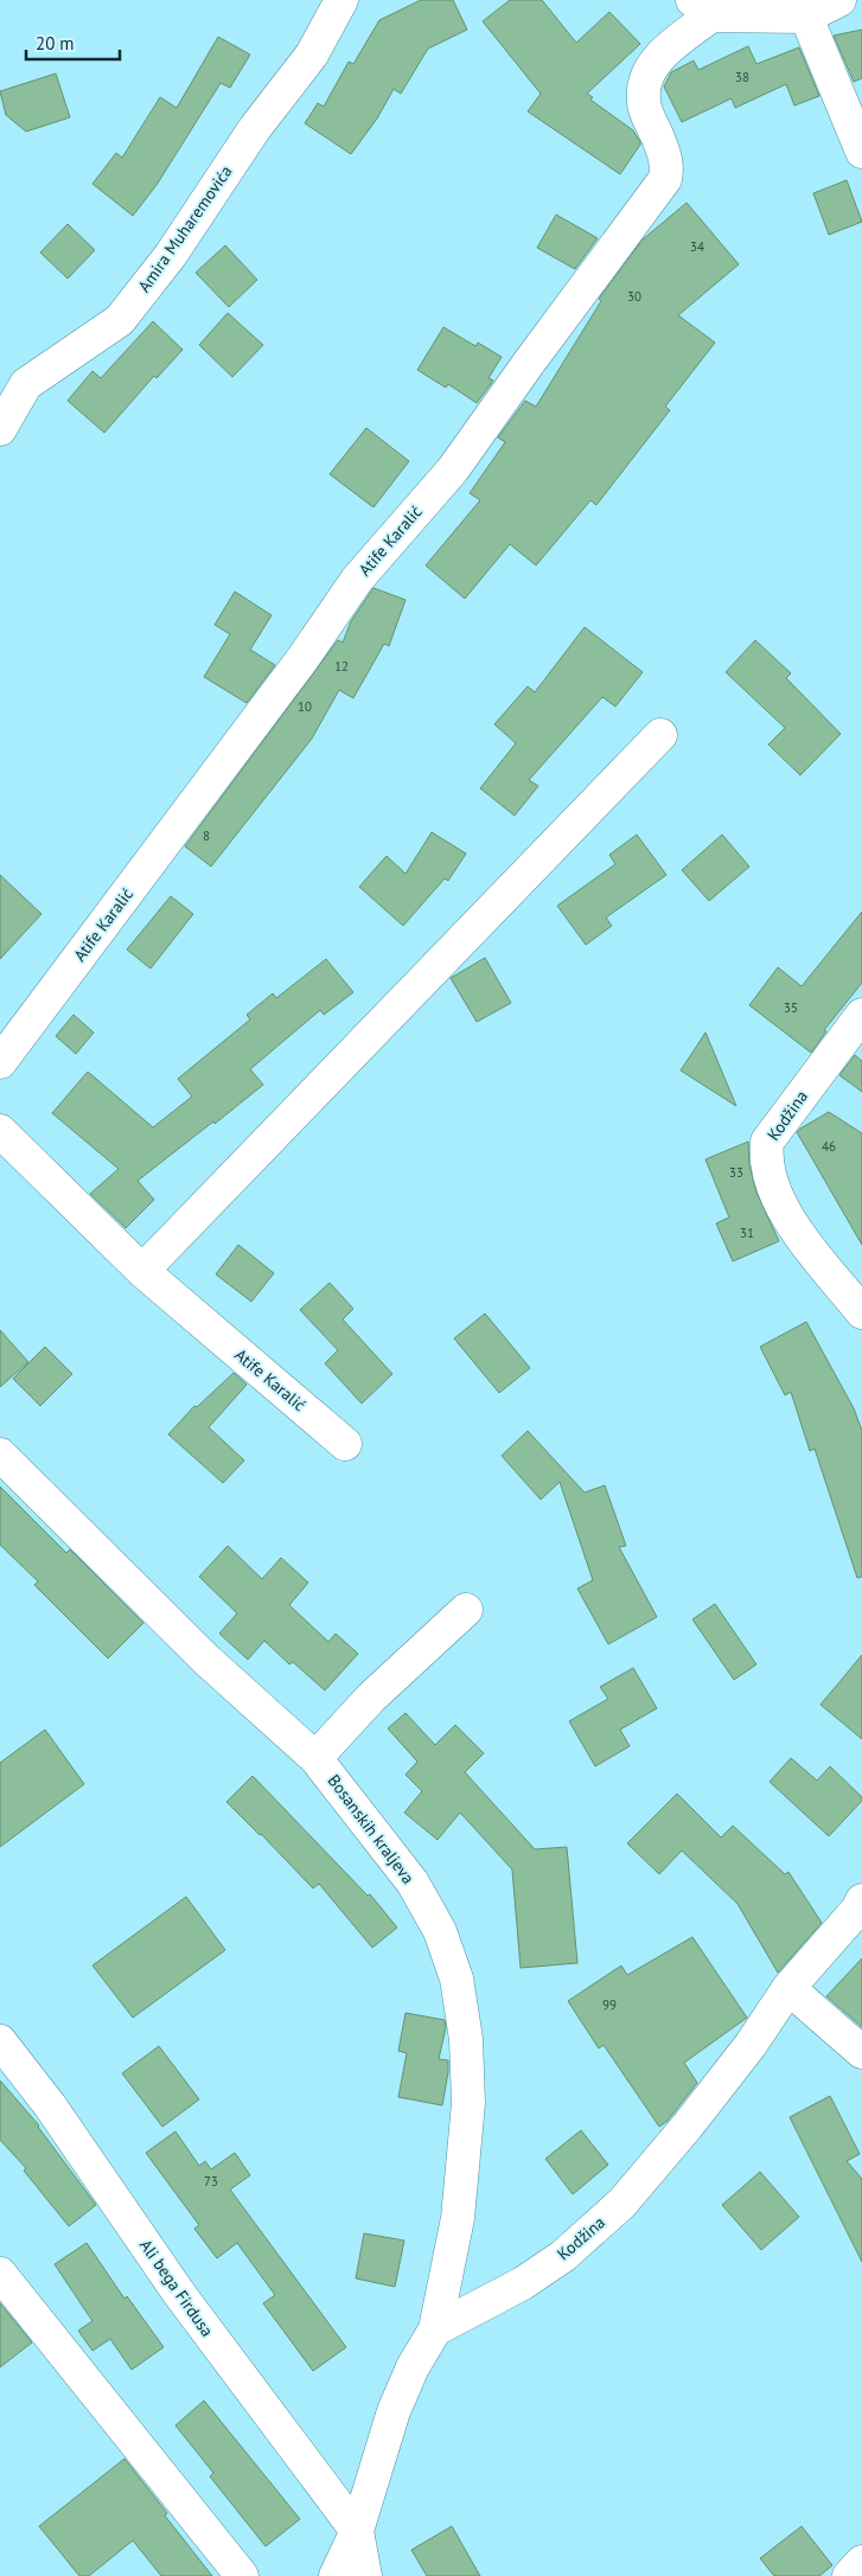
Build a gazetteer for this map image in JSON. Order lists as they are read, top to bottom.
{
  "streets": {
    "street": [
      "Amira Muharemovića",
      "Atife Karalić",
      "Kodžina",
      "Bosanskih kraljeva",
      "Ali bega Firdusa"
    ]
  },
  "crossings": [
    ["Kodžina", "Bosanskih kraljeva"]
  ],
  "house_numbers": [
    "38",
    "34",
    "30",
    "12",
    "10",
    "8",
    "35",
    "46",
    "33",
    "31",
    "99",
    "73"
  ],
  "scale_bar": "20 m"
}
